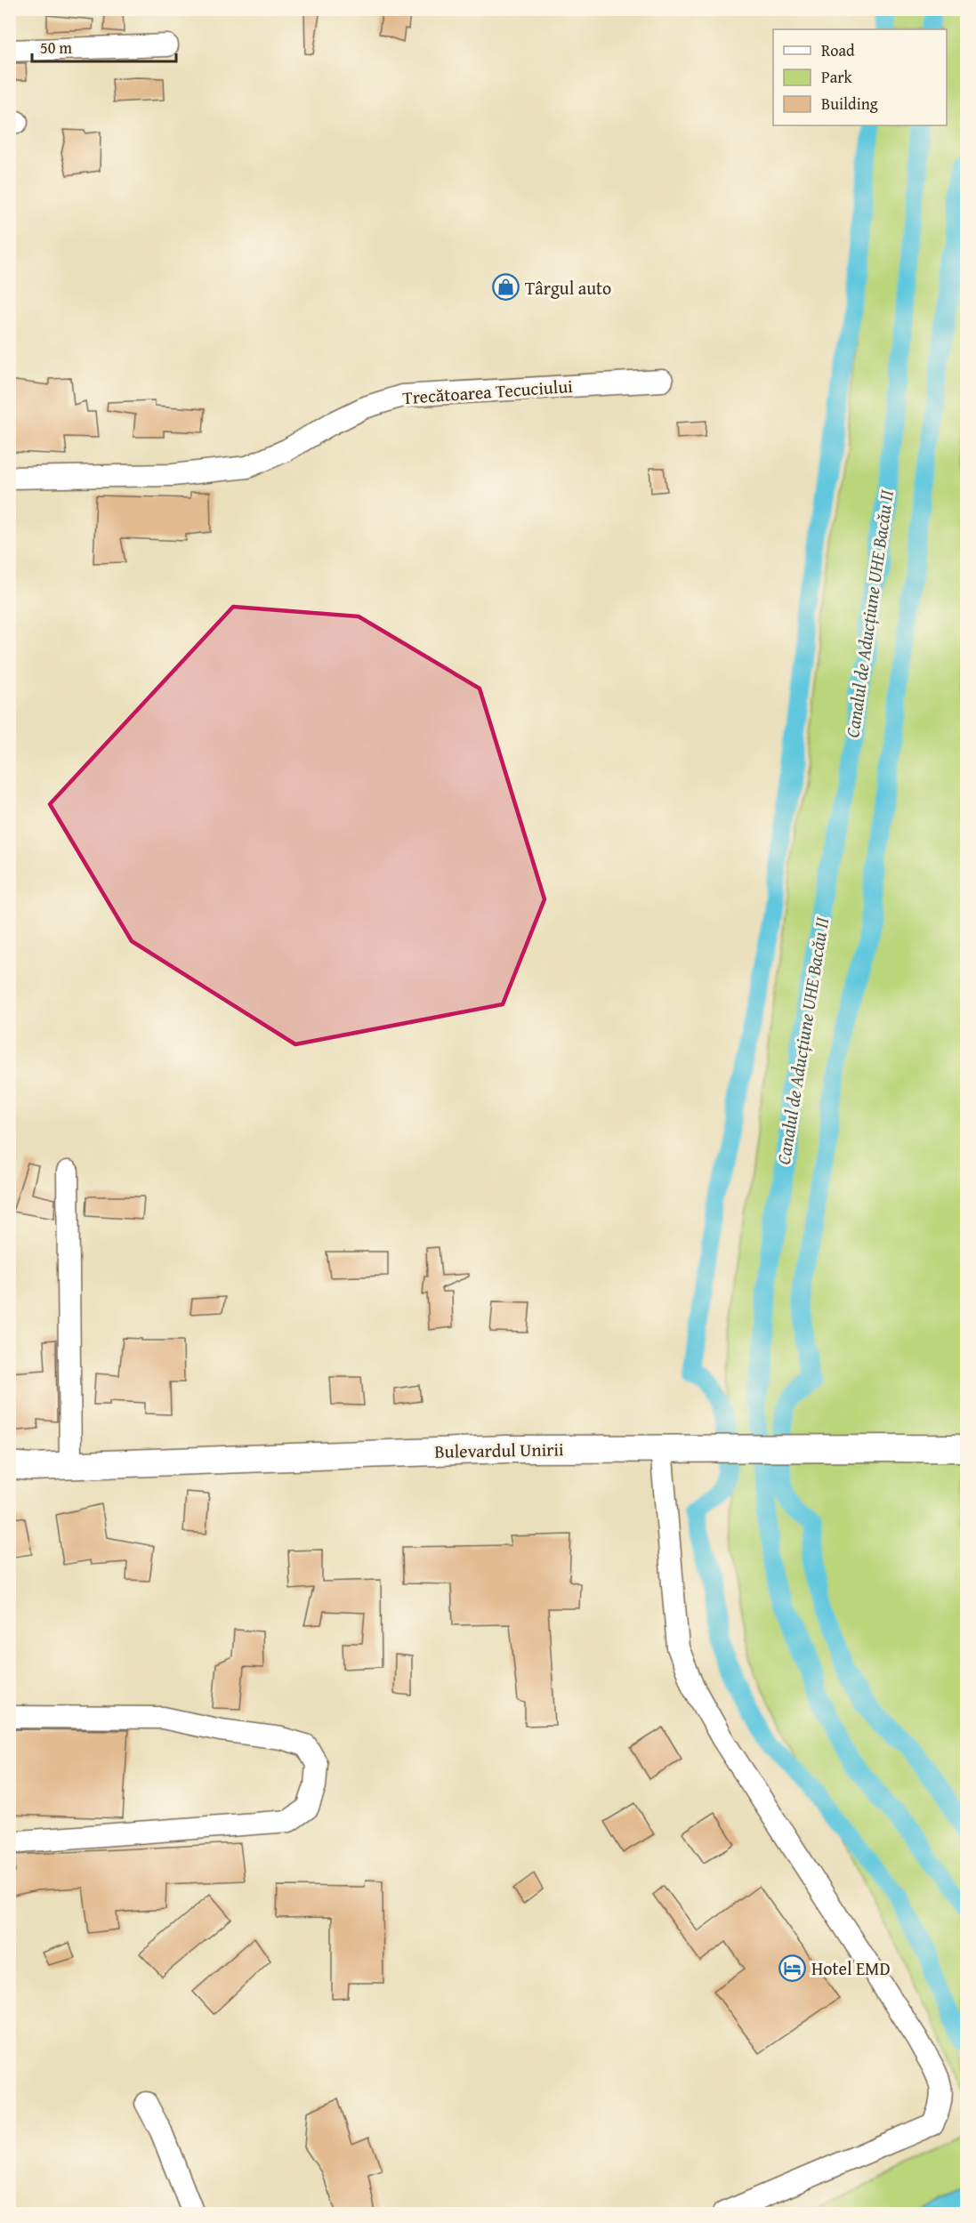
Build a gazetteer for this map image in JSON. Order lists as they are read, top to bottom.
{
  "streets": {
    "main road": ["Bulevardul Unirii"],
    "street": ["Trecătoarea Tecuciului"]
  },
  "water": ["Canalul de Aducțiune UHE Bacău II"],
  "places": {
    "shop": ["Târgul auto"],
    "hotel": ["Hotel EMD"]
  },
  "legend": ["Road", "Park", "Building"],
  "scale_bar": "50 m"
}
